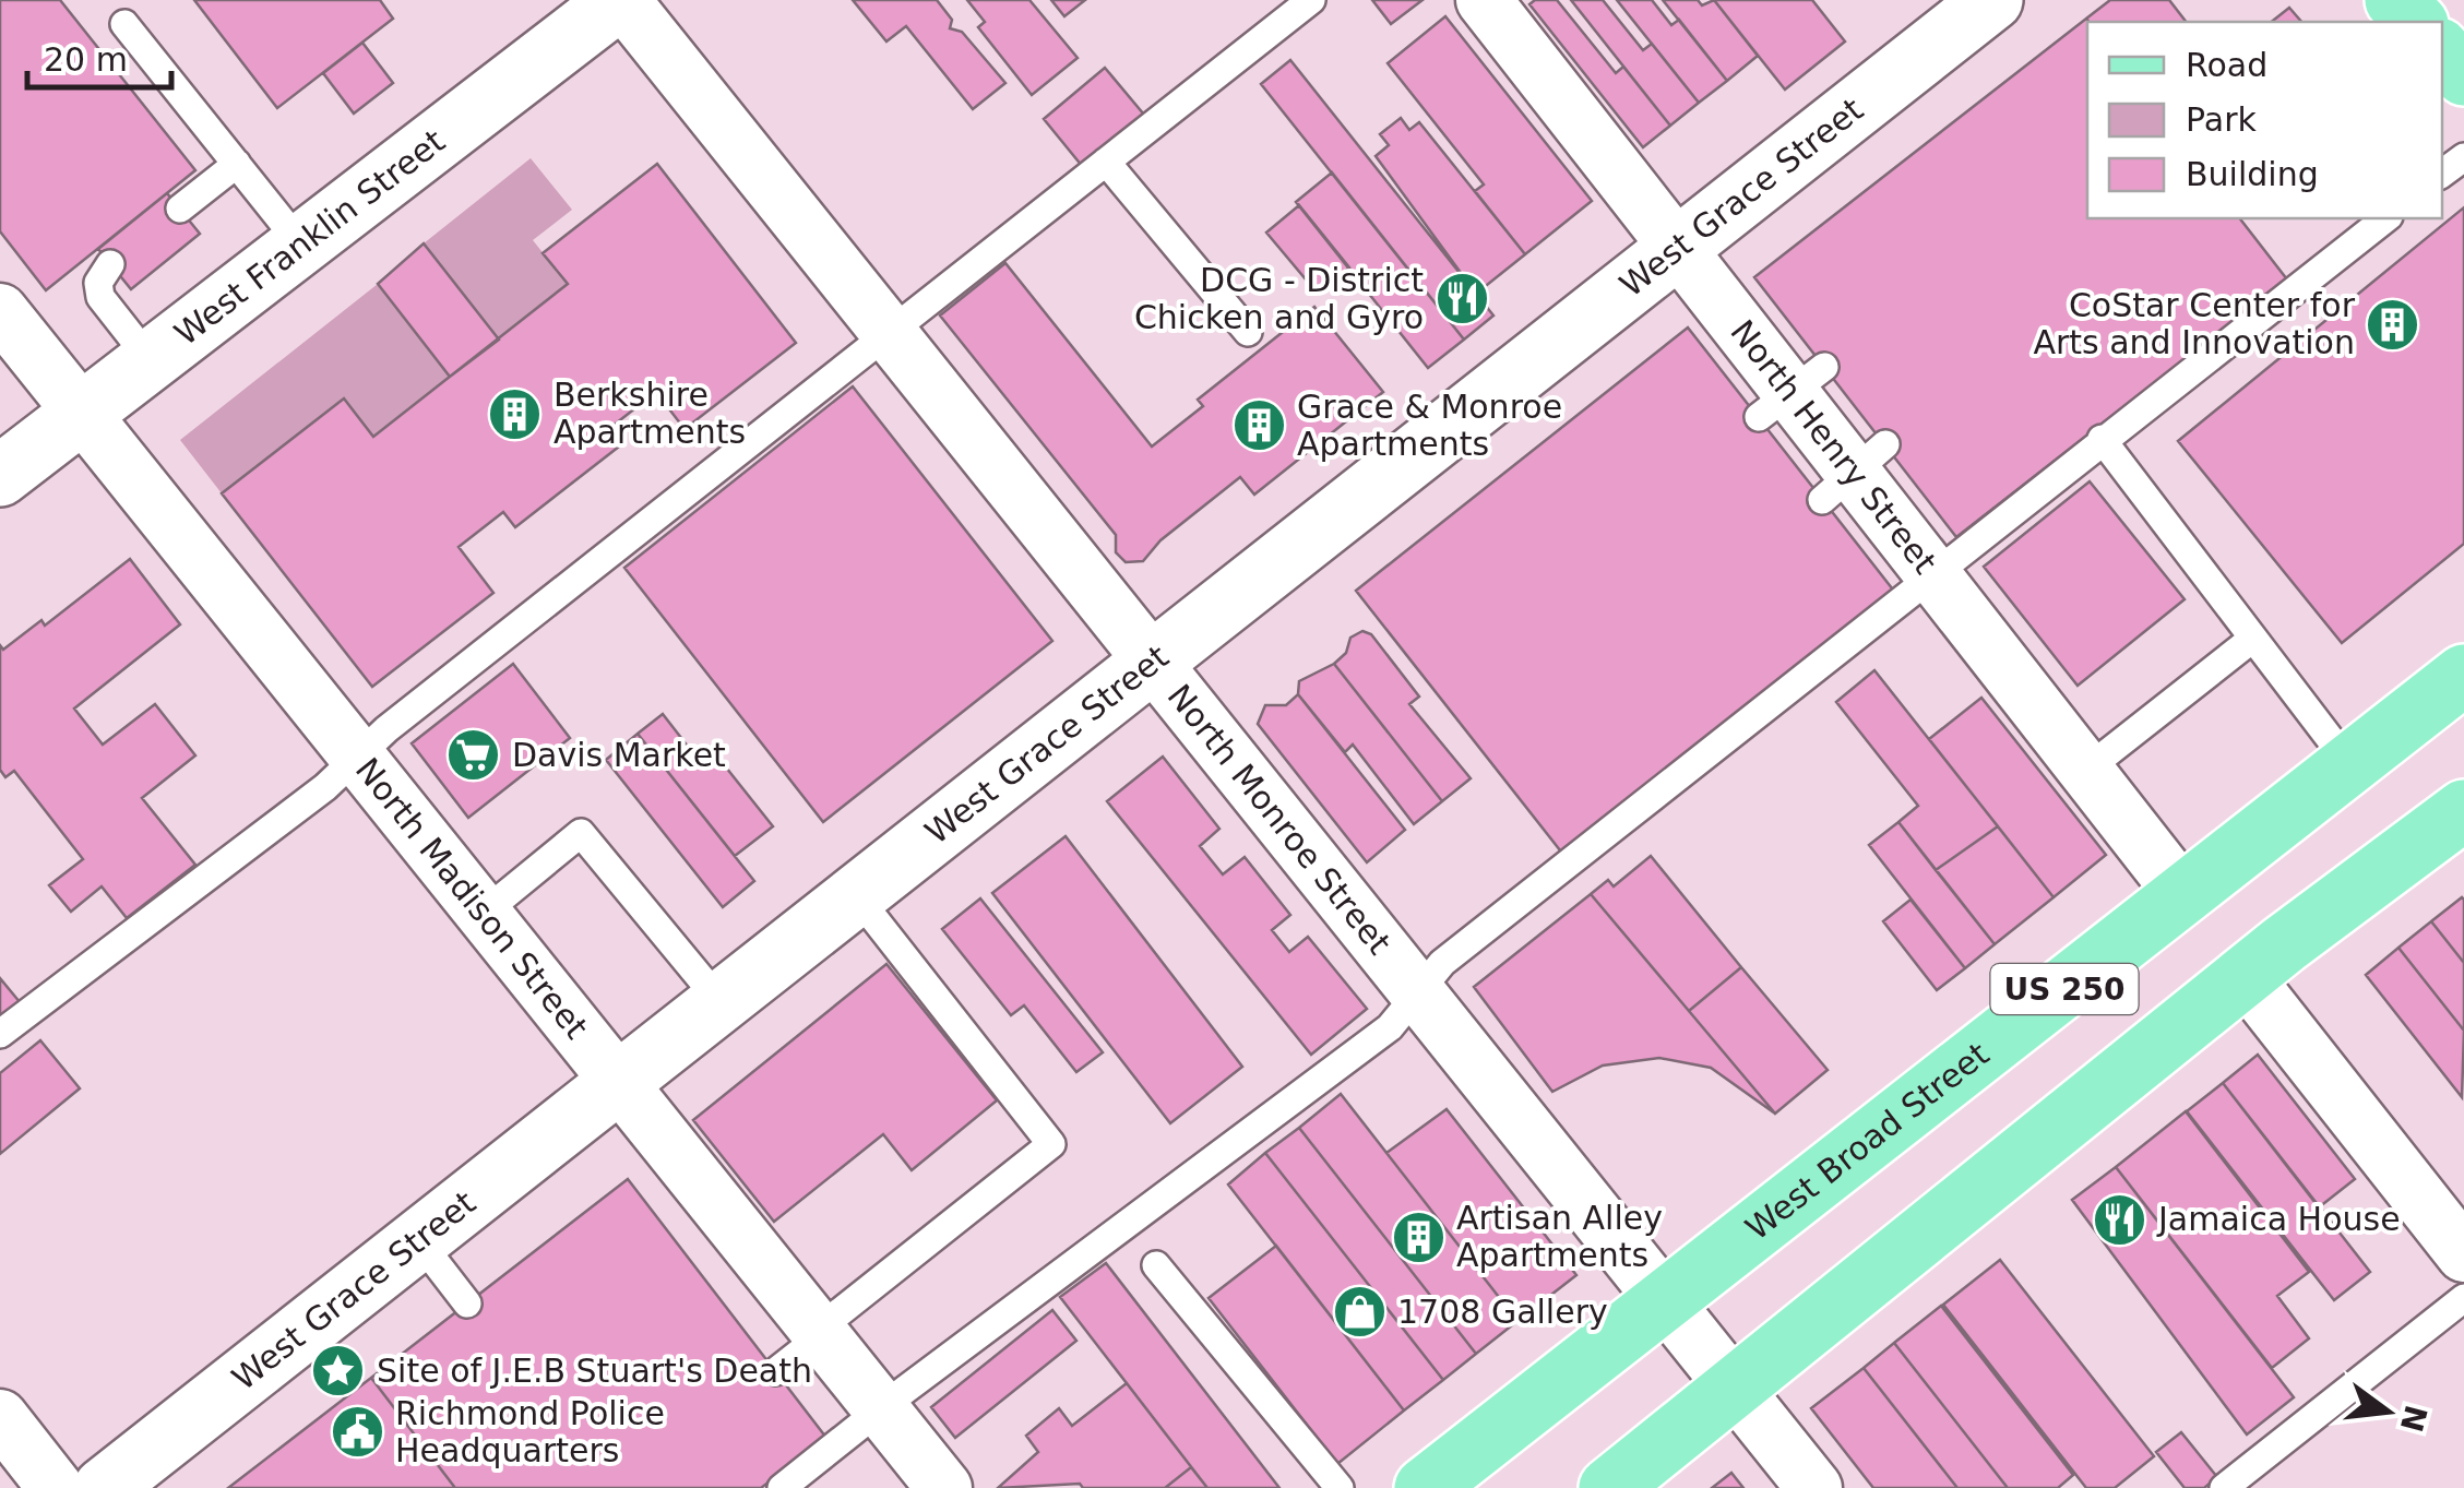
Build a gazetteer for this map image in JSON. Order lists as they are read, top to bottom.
{
  "streets": {
    "main road": ["US 250", "West Broad Street"],
    "street": [
      "West Grace Street",
      "West Franklin Street",
      "North Henry Street",
      "North Monroe Street",
      "North Madison Street"
    ]
  },
  "crossings": [
    ["West Grace Street", "North Henry Street"],
    ["West Grace Street", "North Monroe Street"],
    ["West Grace Street", "North Madison Street"],
    ["West Franklin Street", "North Monroe Street"],
    ["West Franklin Street", "North Madison Street"],
    ["North Henry Street", "West Broad Street"],
    ["North Monroe Street", "US 250"],
    ["North Monroe Street", "West Broad Street"]
  ],
  "places": {
    "restaurant": ["DCG - District Chicken and Gyro", "Jamaica House"],
    "building": [
      "CoStar Center for Arts and Innovation",
      "Berkshire Apartments",
      "Grace & Monroe Apartments",
      "Artisan Alley Apartments"
    ],
    "supermarket": ["Davis Market"],
    "shop": ["1708 Gallery"],
    "place": ["Site of J.E.B Stuart's Death"],
    "public building": ["Richmond Police Headquarters"]
  },
  "legend": ["Road", "Park", "Building"],
  "scale_bar": "20 m",
  "north": "right"
}
